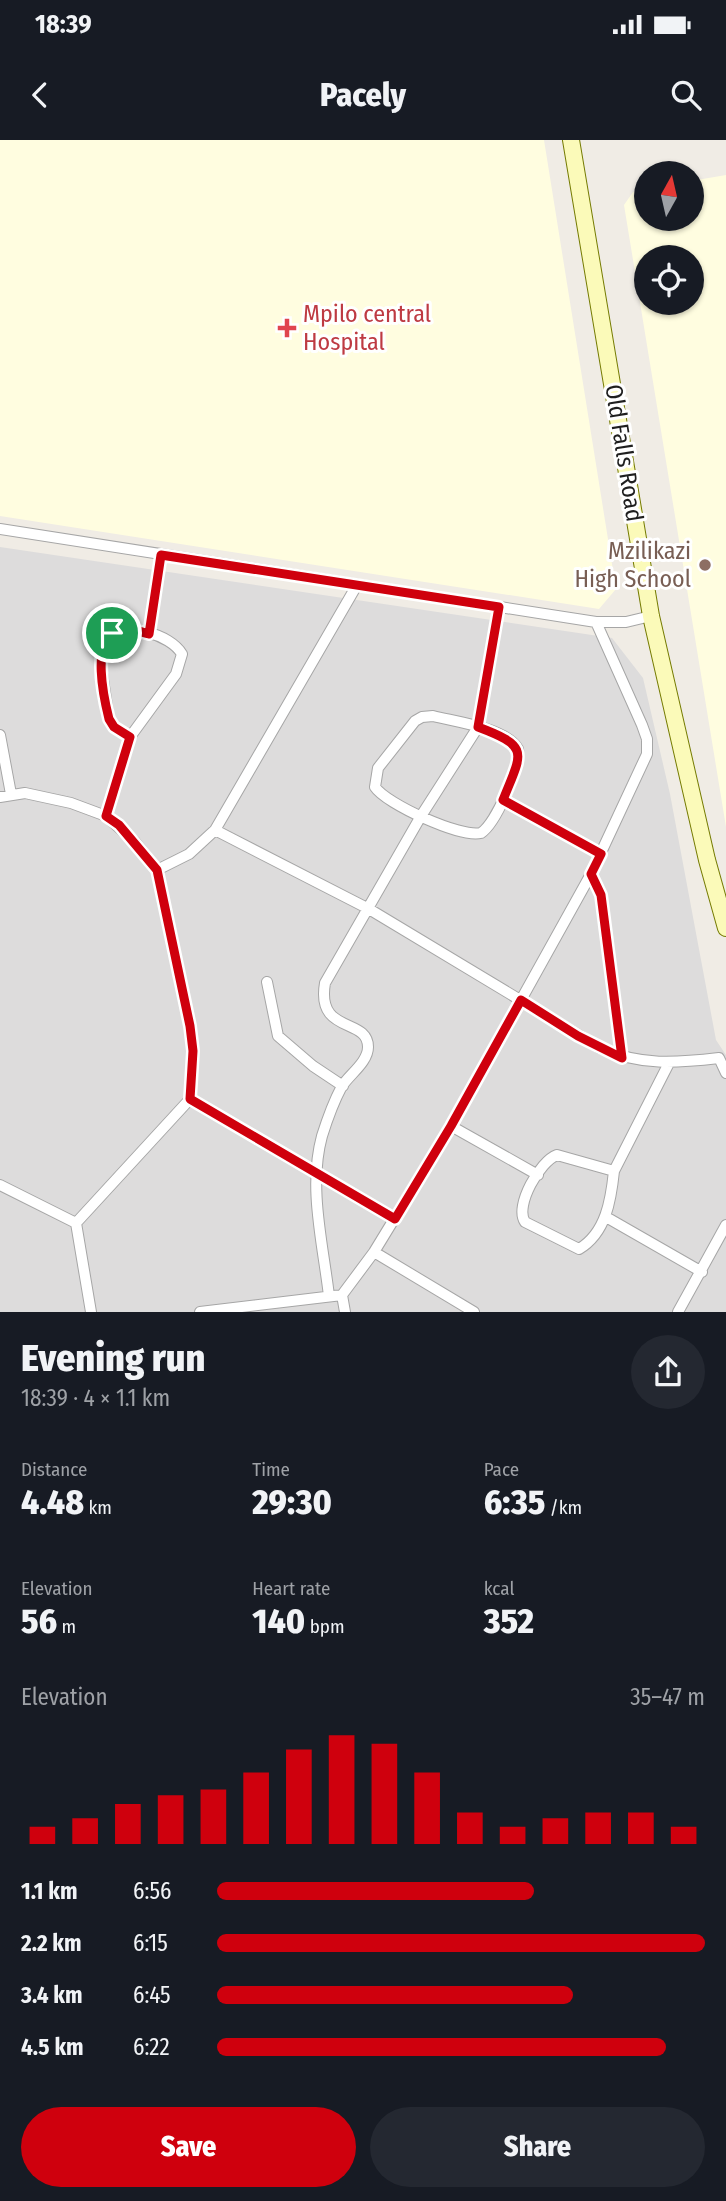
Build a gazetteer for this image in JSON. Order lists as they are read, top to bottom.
{
  "streets": {
    "street": ["Old Falls Road"]
  },
  "places": {
    "health": ["Mpilo central Hospital"],
    "other": ["Mzilikazi High School"]
  },
  "north": "top",
  "page": {
    "status": "18:39",
    "header": "Pacely",
    "heading": ["Evening run", "18:39 · 4 × 1.1 km"],
    "stats": [
      ["Distance", "4.48 km"],
      ["Time", "29:30"],
      ["Pace", "6:35 /km"],
      ["Elevation", "56 m"],
      ["Heart rate", "140 bpm"],
      ["kcal", "352"]
    ],
    "chart": ["Elevation", "35–47 m"],
    "list": [
      {
        "name": "1.1 km",
        "note": "6:56"
      },
      {
        "name": "2.2 km",
        "note": "6:15"
      },
      {
        "name": "3.4 km",
        "note": "6:45"
      },
      {
        "name": "4.5 km",
        "note": "6:22"
      }
    ],
    "buttons": ["Save", "Share"]
  }
}
